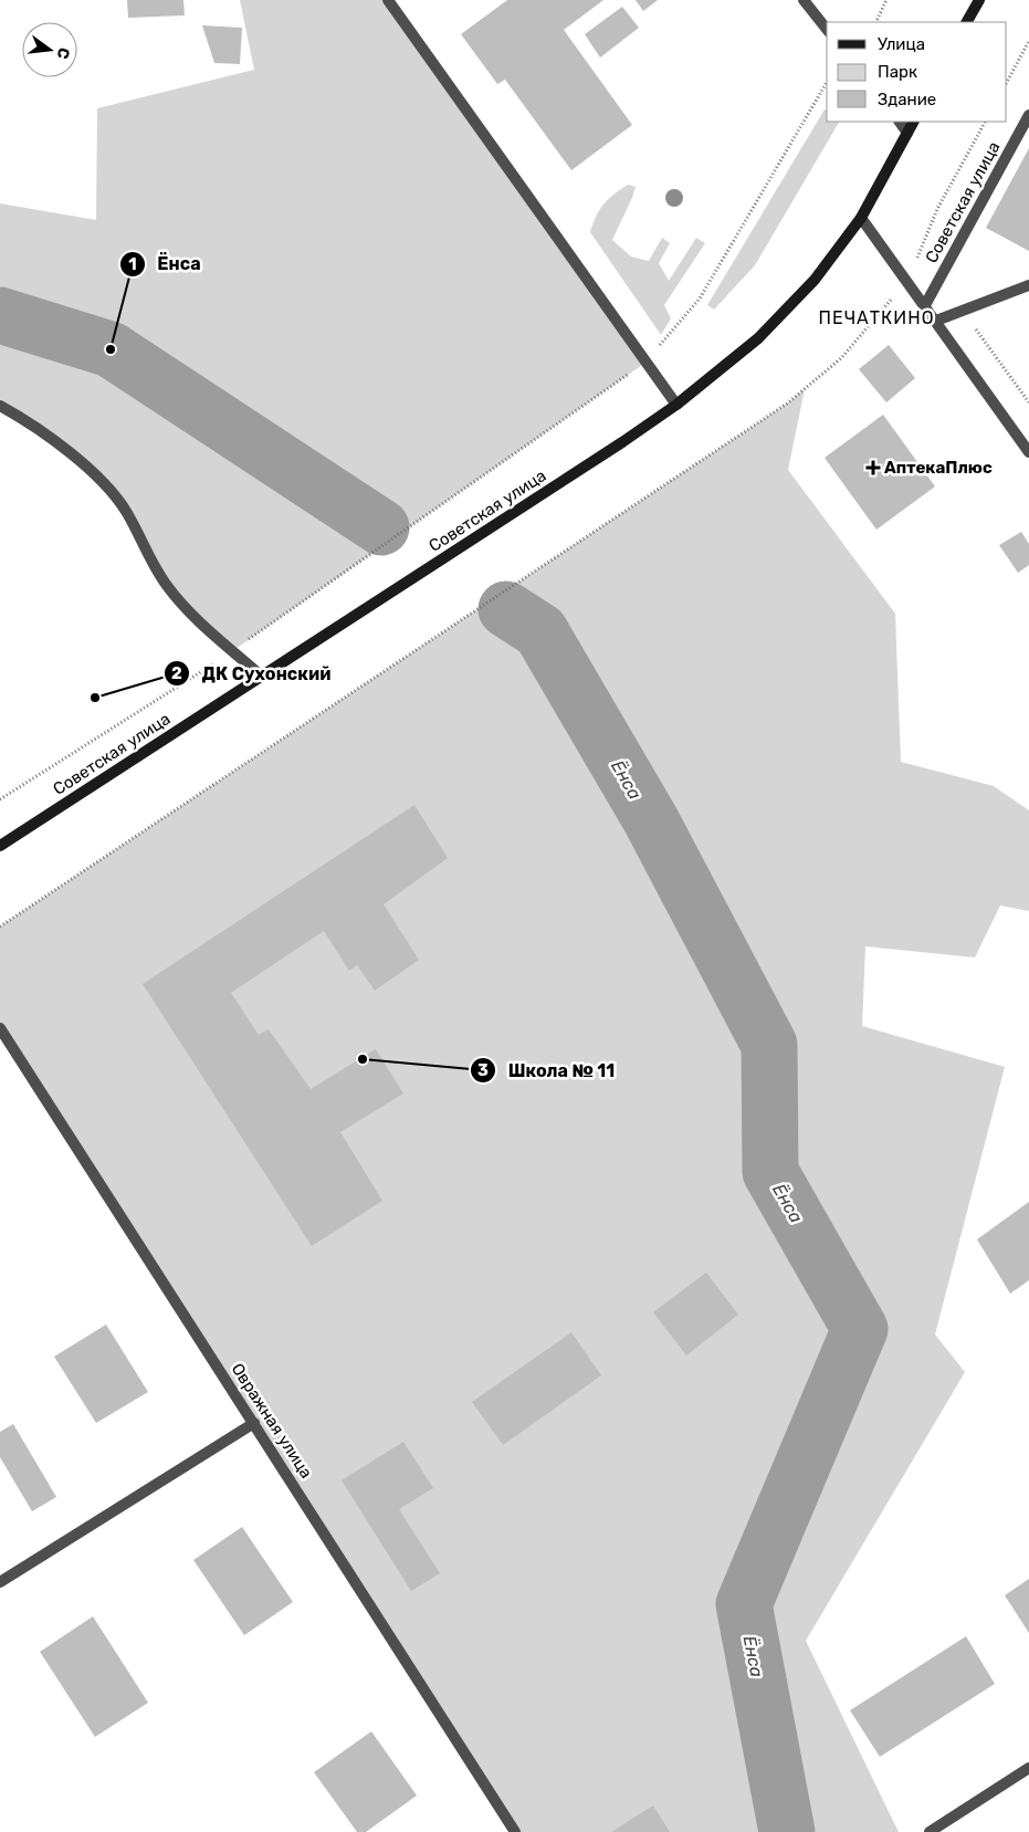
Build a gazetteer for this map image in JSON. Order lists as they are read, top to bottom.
{
  "streets": {
    "main road": ["Советская улица"],
    "street": ["Овражная улица"]
  },
  "districts": ["ПЕЧАТКИНО"],
  "water": ["Ёнса"],
  "places": {
    "other": ["Ёнса", "ДК Сухонский", "Школа № 11"],
    "health": ["АптекаПлюс"]
  },
  "legend": ["Улица", "Парк", "Здание"],
  "north": "right"
}
